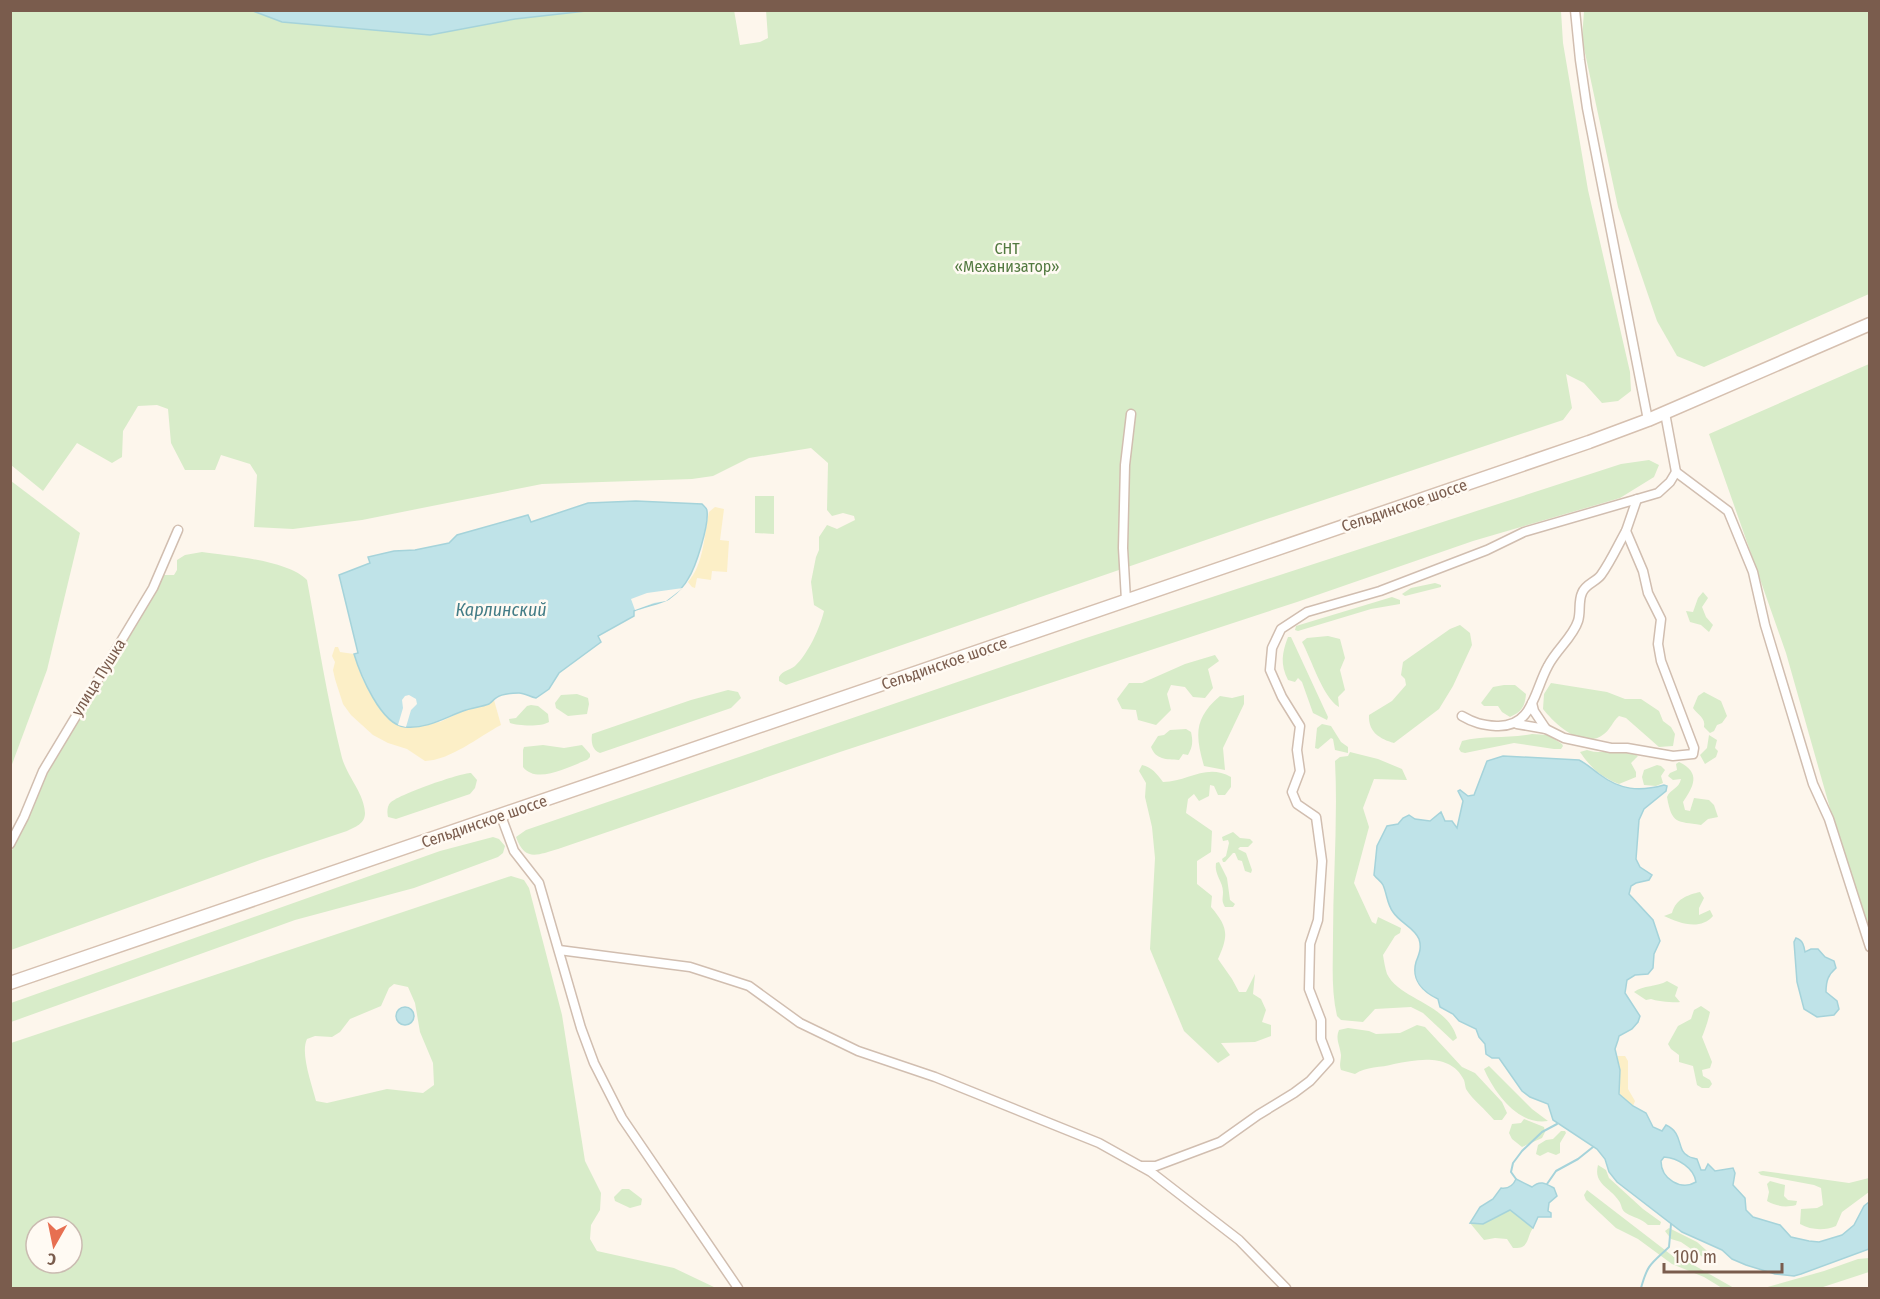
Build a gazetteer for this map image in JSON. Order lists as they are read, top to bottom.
{
  "streets": {
    "main road": ["Сельдинское шоссе"],
    "street": ["улица Пушка"]
  },
  "water": ["Карлинский"],
  "parks": ["СНТ «Механизатор»"],
  "scale_bar": "100 m",
  "north": "bottom"
}
